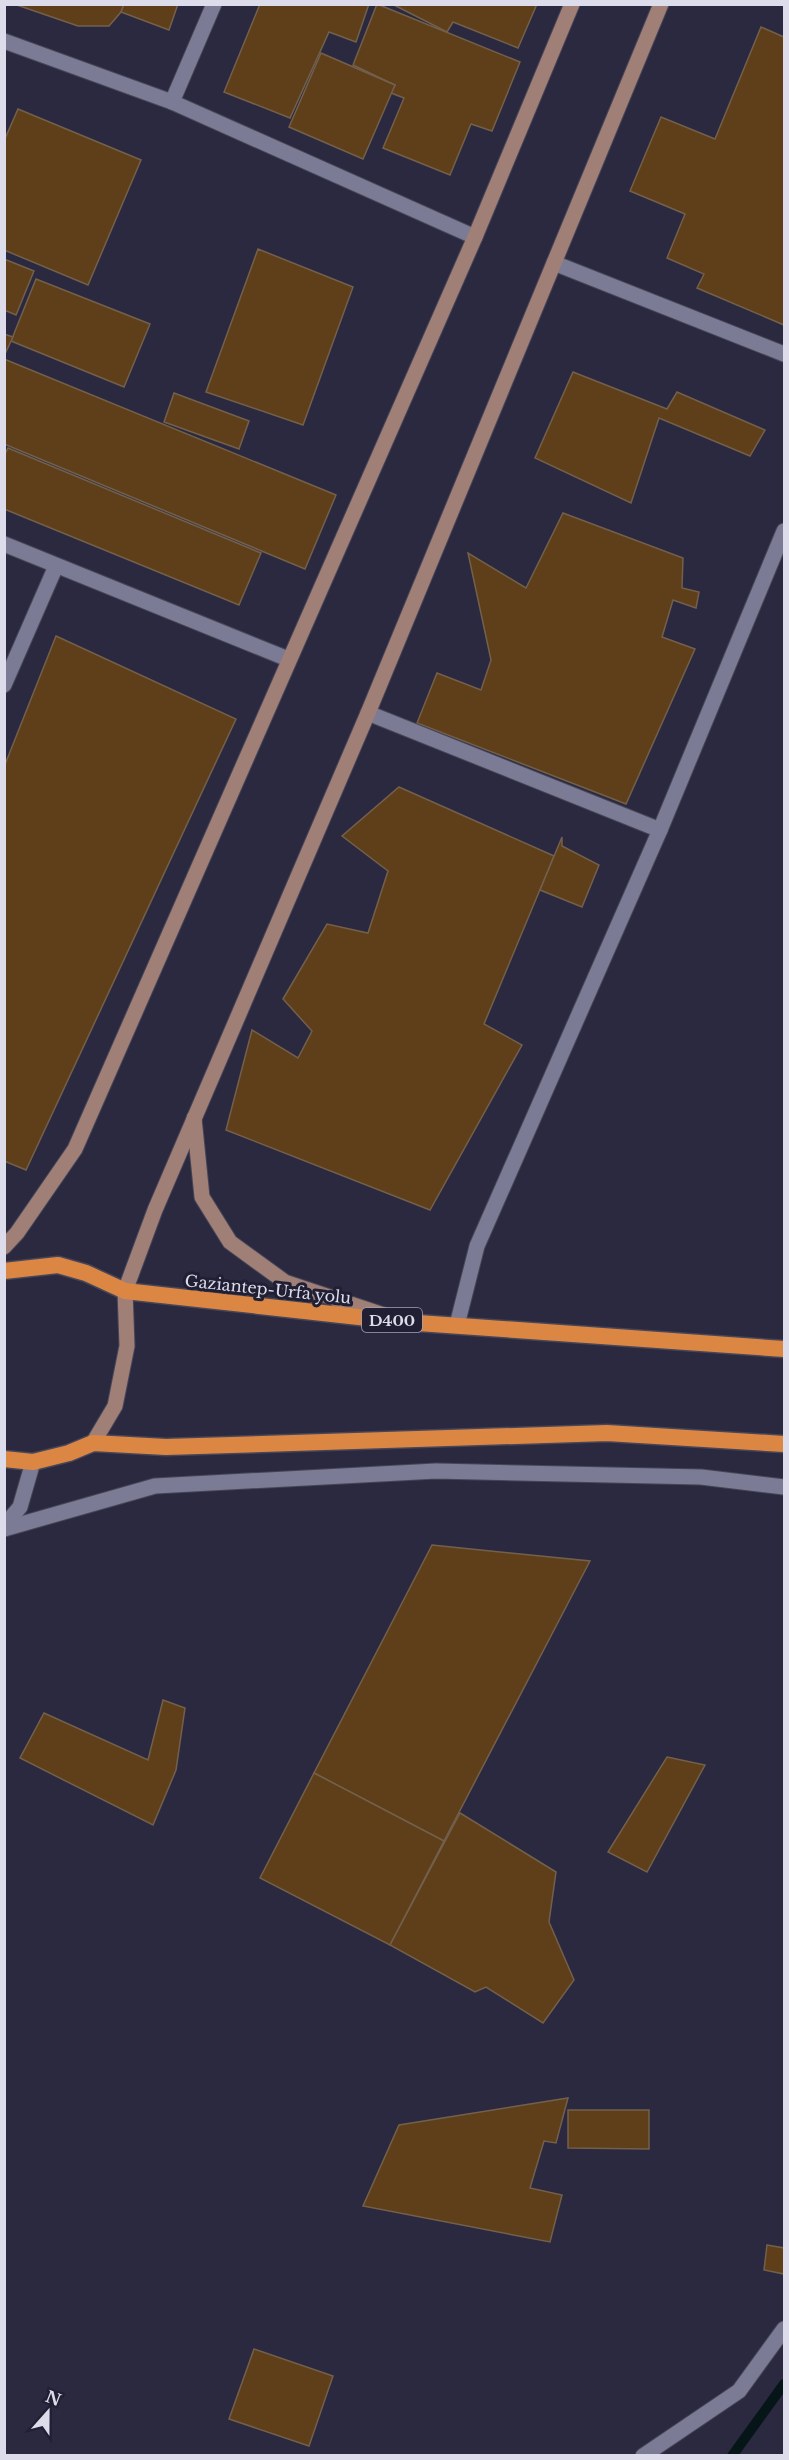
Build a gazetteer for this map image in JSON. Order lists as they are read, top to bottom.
{
  "streets": {
    "highway": ["Gaziantep-Urfa yolu", "D400"]
  },
  "north": "top"
}
